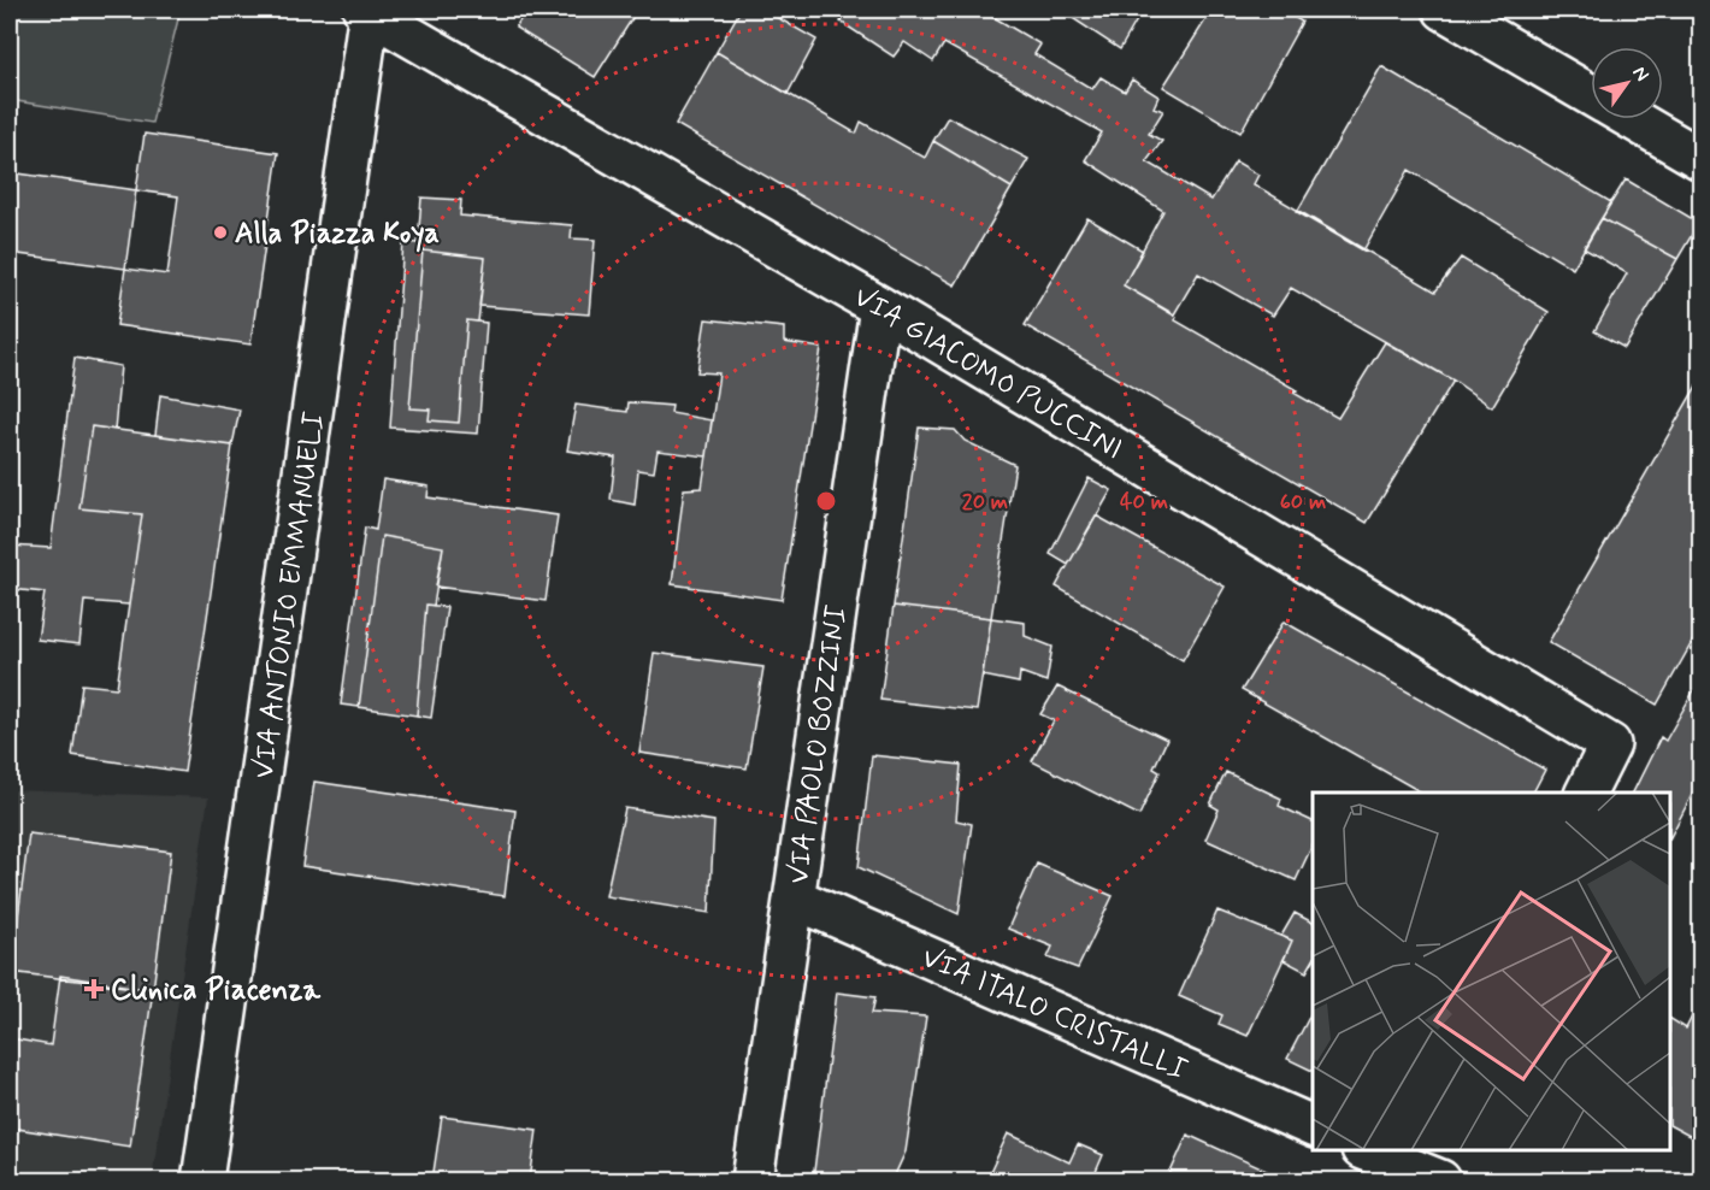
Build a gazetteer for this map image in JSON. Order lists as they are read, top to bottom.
{
  "streets": {
    "street": [
      "VIA GIACOMO PUCCINI",
      "VIA ANTONIO EMMANUELI",
      "VIA PAOLO BOZZINI",
      "VIA ITALO CRISTALLI"
    ]
  },
  "crossings": [
    ["VIA GIACOMO PUCCINI", "VIA ANTONIO EMMANUELI"],
    ["VIA GIACOMO PUCCINI", "VIA PAOLO BOZZINI"],
    ["VIA PAOLO BOZZINI", "VIA ITALO CRISTALLI"]
  ],
  "places": {
    "other": ["Alla Piazza Koya"],
    "health": ["Clinica Piacenza"]
  },
  "north": "top right",
  "rings": ["20 m", "40 m", "60 m"]
}
